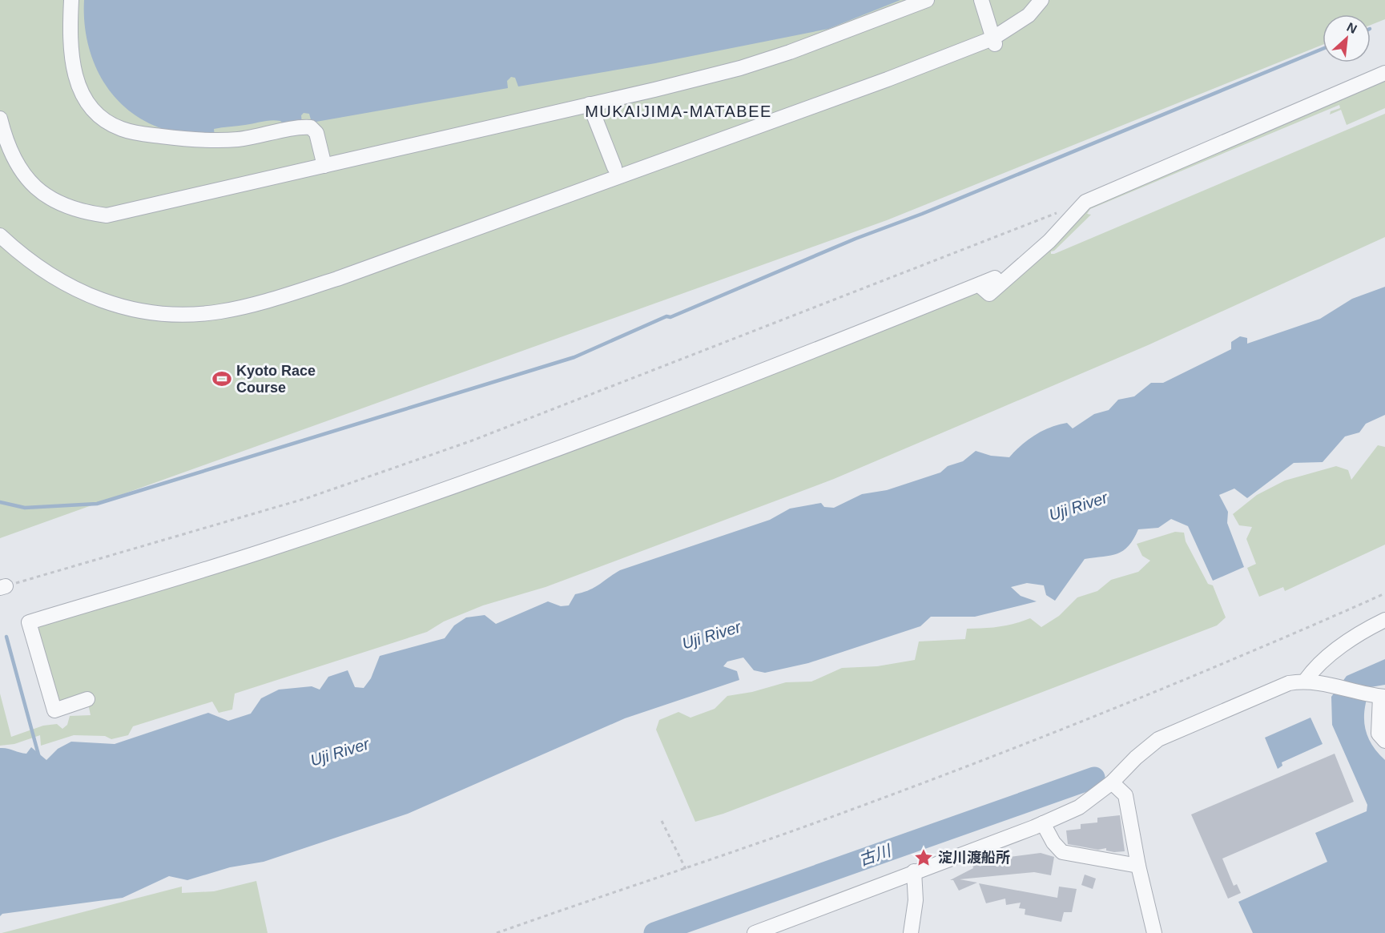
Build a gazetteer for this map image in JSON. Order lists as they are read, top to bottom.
{
  "districts": ["MUKAIJIMA-MATABEE"],
  "water": ["Uji River", "古川"],
  "places": {
    "sports": ["Kyoto Race Course"],
    "place": ["淀川渡船所"]
  },
  "north": "top right"
}
